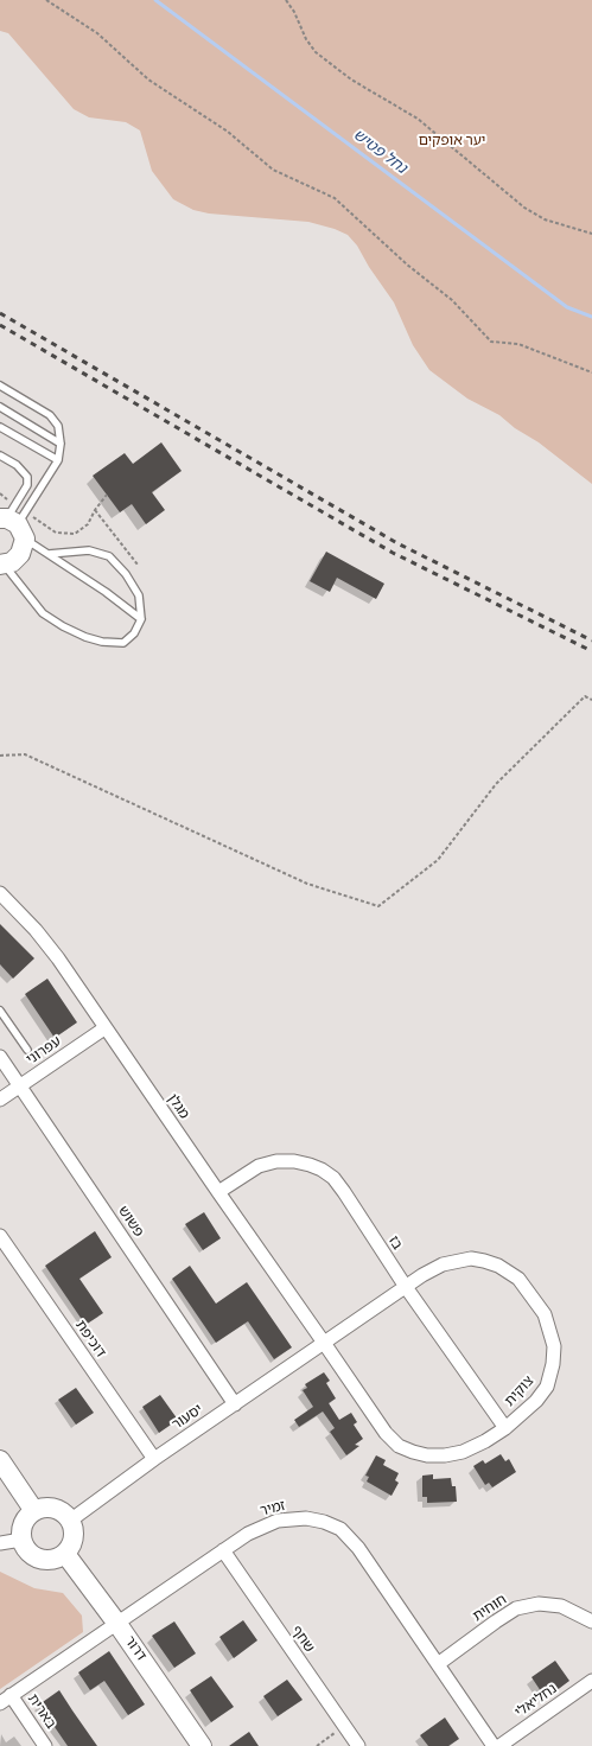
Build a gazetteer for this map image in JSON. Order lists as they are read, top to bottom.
{
  "streets": {
    "street": [
      "עפרוני",
      "מגלן",
      "פשוש",
      "בז",
      "דוכיפת",
      "צוקית",
      "יסעור",
      "זמיר",
      "חוחית",
      "שחף",
      "דרור",
      "נחליאלי",
      "בארית"
    ]
  },
  "crossings": [
    ["עפרוני", "מגלן"],
    ["עפרוני", "פשוש"],
    ["מגלן", "בז"],
    ["מגלן", "צוקית"],
    ["מגלן", "יסעור"],
    ["פשוש", "יסעור"],
    ["בז", "צוקית"],
    ["דוכיפת", "יסעור"],
    ["צוקית", "יסעור"],
    ["יסעור", "דרור"],
    ["זמיר", "חוחית"],
    ["זמיר", "שחף"],
    ["זמיר", "דרור"],
    ["זמיר", "בארית"]
  ],
  "water": ["נחל פטיש"],
  "parks": ["יער אופקים"]
}
